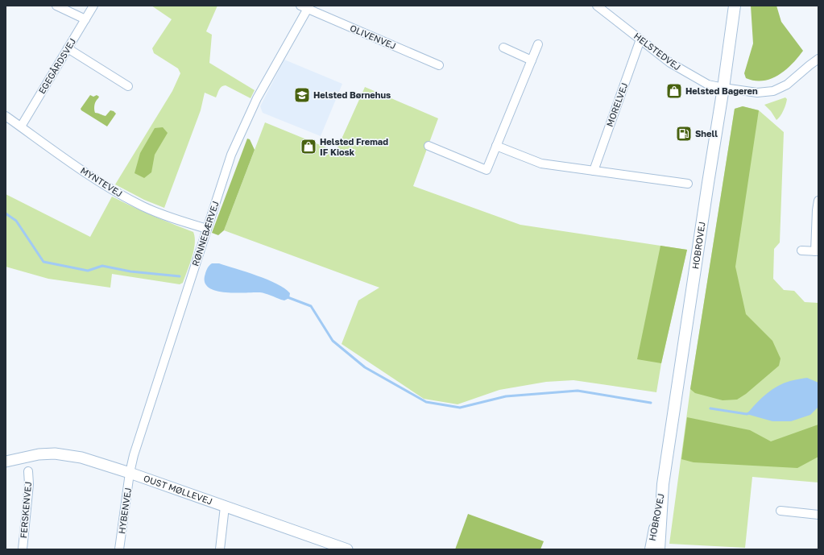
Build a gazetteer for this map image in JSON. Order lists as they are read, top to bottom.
{
  "streets": {
    "main road": ["HOBROVEJ"],
    "street": [
      "OLIVENVEJ",
      "HELSTEDVEJ",
      "EGEGÅRDSVEJ",
      "MORELVEJ",
      "MYNTEVEJ",
      "RØNNEBÆRVEJ",
      "OUST MØLLEVEJ",
      "FERSKENVEJ",
      "HYBENVEJ"
    ]
  },
  "crossings": [
    ["OLIVENVEJ", "RØNNEBÆRVEJ"],
    ["HELSTEDVEJ", "MORELVEJ"],
    ["HELSTEDVEJ", "HOBROVEJ"],
    ["EGEGÅRDSVEJ", "MYNTEVEJ"],
    ["MYNTEVEJ", "RØNNEBÆRVEJ"],
    ["RØNNEBÆRVEJ", "OUST MØLLEVEJ"],
    ["RØNNEBÆRVEJ", "HYBENVEJ"],
    ["OUST MØLLEVEJ", "HYBENVEJ"]
  ],
  "places": {
    "shop": ["Helsted Bageren", "Helsted Fremad IF Kiosk"],
    "school or university": ["Helsted Børnehus"],
    "fuel station": ["Shell"]
  }
}
